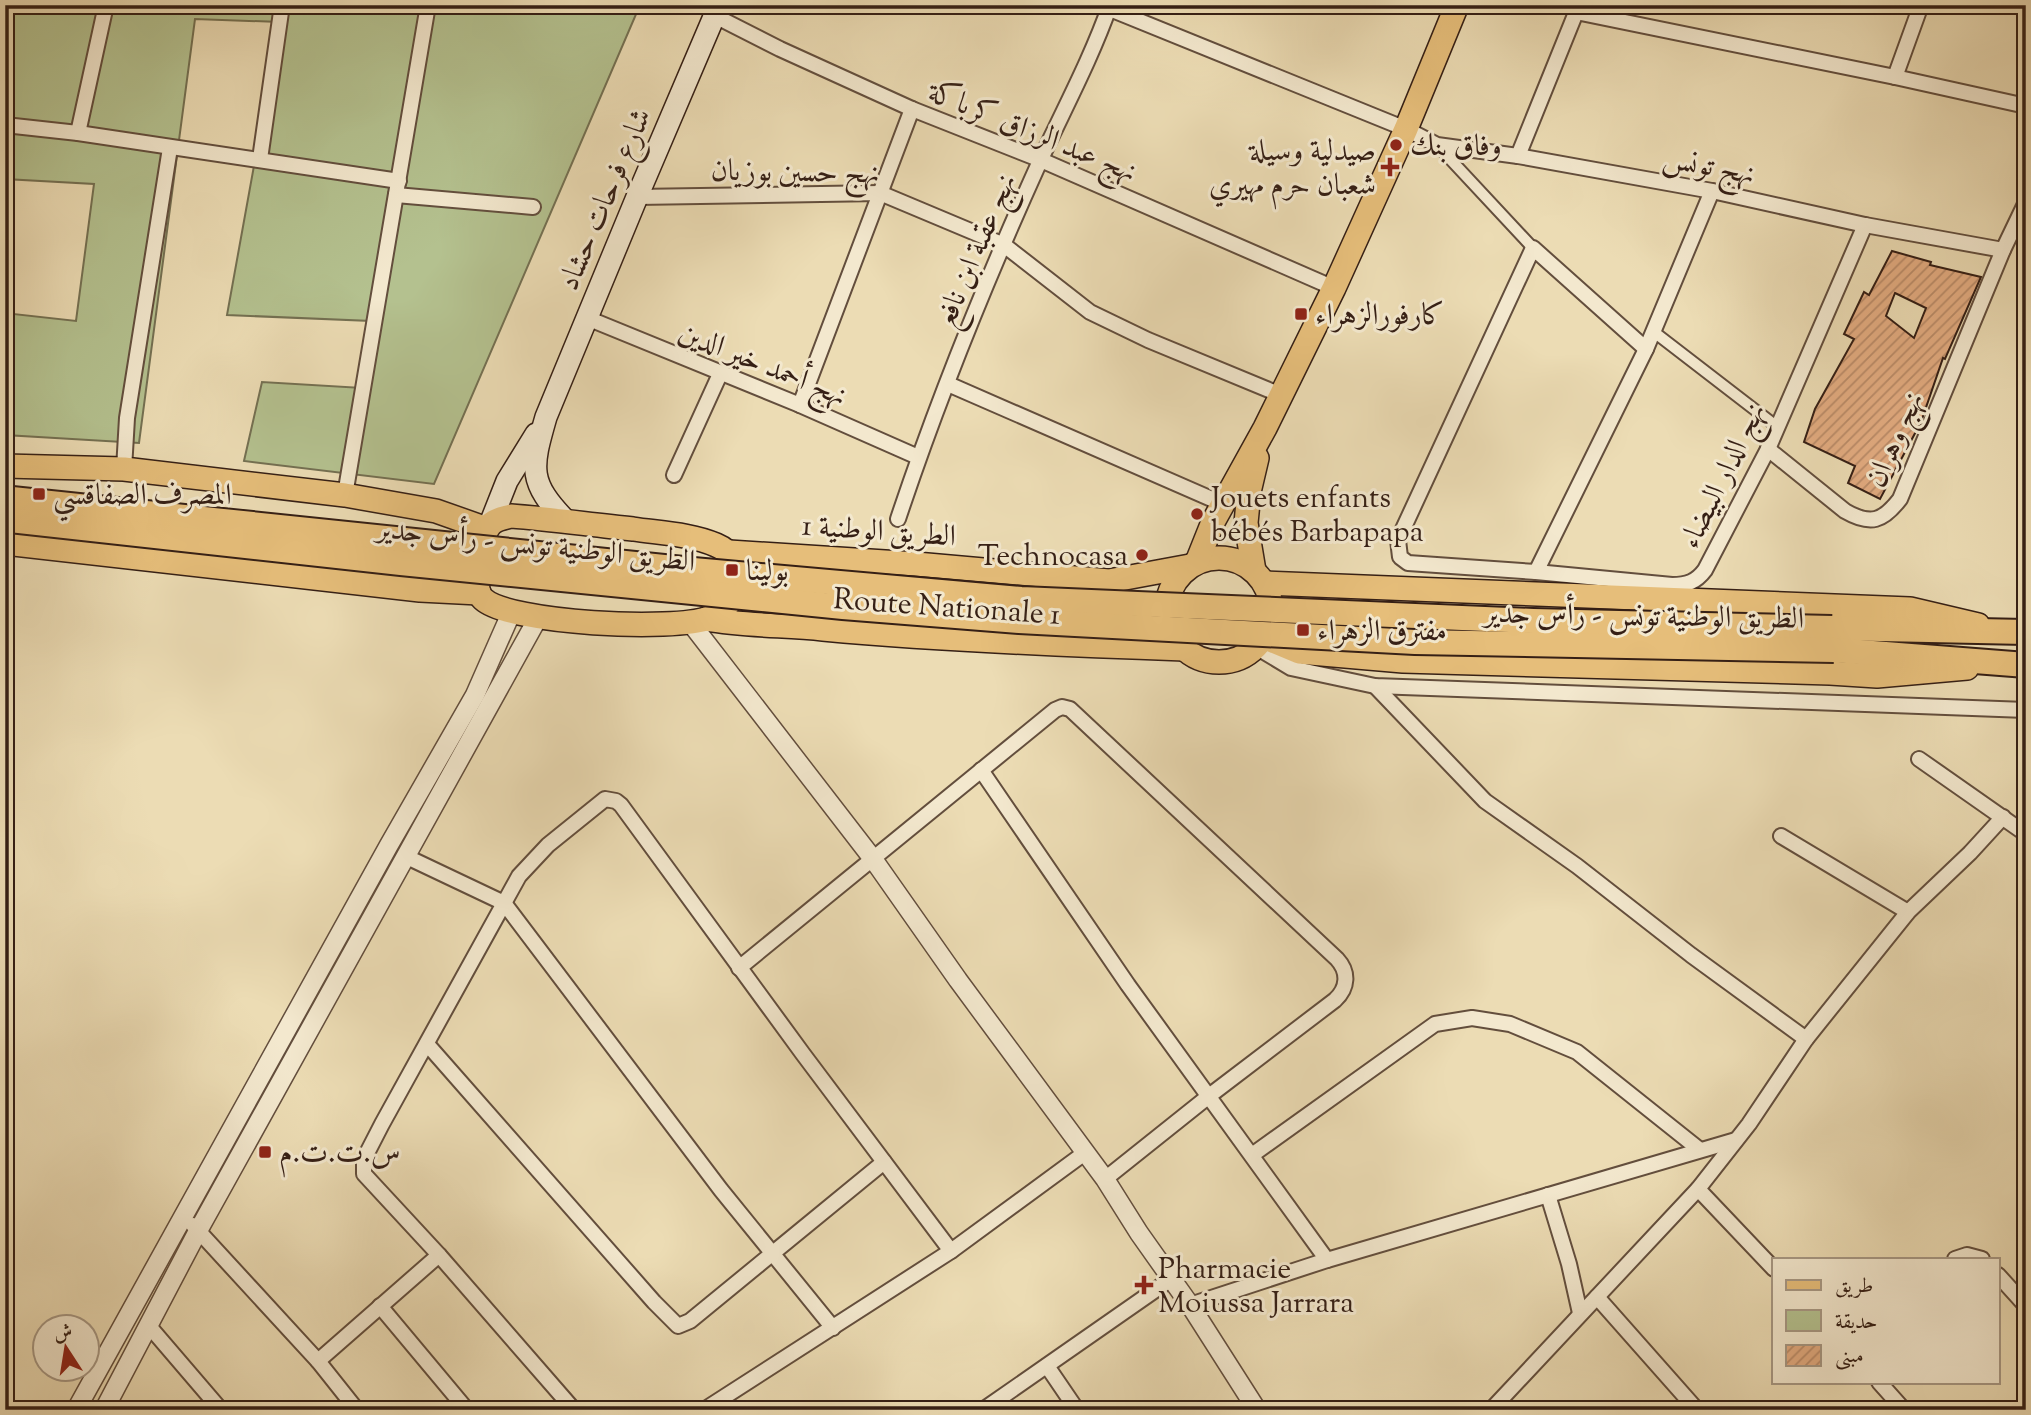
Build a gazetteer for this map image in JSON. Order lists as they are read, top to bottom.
{
  "streets": {
    "highway": ["الطريق الوطنية تونس - رأس جدير"],
    "main road": ["شارع فرحات حشاد", "الطريق الوطنية 1", "Route Nationale 1"],
    "street": [
      "نهج عبد الرزاق كرباكة",
      "نهج تونس",
      "نهج حسين بوزيان",
      "نهج عقبة ابن نافع",
      "نهج أحمد خير الدين",
      "نهج وهران",
      "نهج الدار البيضاء"
    ]
  },
  "crossings": [
    ["نهج عبد الرزاق كرباكة", "شارع فرحات حشاد"],
    ["نهج عبد الرزاق كرباكة", "نهج عقبة ابن نافع"],
    ["نهج تونس", "نهج عقبة ابن نافع"],
    ["نهج تونس", "نهج وهران"],
    ["نهج تونس", "نهج الدار البيضاء"],
    ["نهج حسين بوزيان", "شارع فرحات حشاد"],
    ["نهج حسين بوزيان", "نهج عقبة ابن نافع"],
    ["شارع فرحات حشاد", "نهج أحمد خير الدين"],
    ["نهج عقبة ابن نافع", "نهج أحمد خير الدين"],
    ["نهج وهران", "نهج الدار البيضاء"],
    ["الطريق الوطنية 1", "الطريق الوطنية تونس - رأس جدير"],
    ["الطريق الوطنية 1", "Route Nationale 1"]
  ],
  "places": {
    "other": ["وفاق بنك", "Jouets enfants bébés Barbapapa", "Technocasa"],
    "health": ["صيدلية وسيلة شعبان حرم مهيري", "Pharmacie Moiussa Jarrara"],
    "transit": [
      "كارفورالزهراء",
      "المصرف الصفاقسي",
      "بولينا",
      "مفترق الزهراء",
      "س.ت.ت.م"
    ]
  },
  "legend": ["طريق", "حديقة", "مبنى"],
  "north": "top"
}
